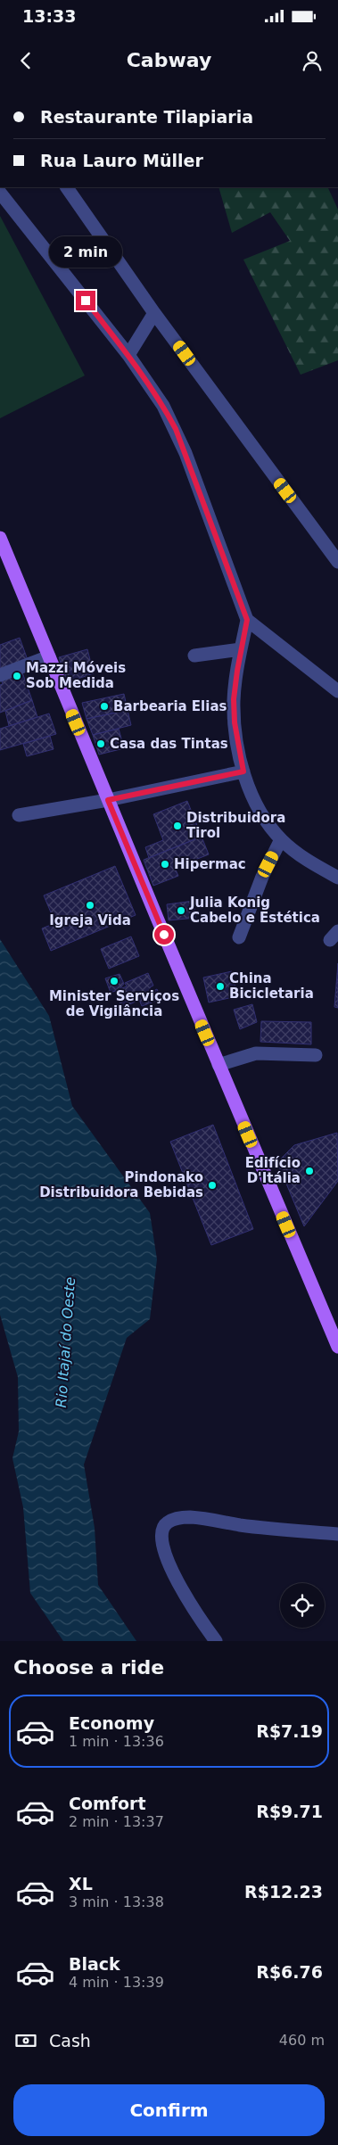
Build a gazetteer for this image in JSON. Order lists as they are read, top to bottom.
{
  "water": ["Rio Itajaí do Oeste"],
  "places": [
    "Mazzi Móveis Sob Medida",
    "Barbearia Elias",
    "Casa das Tintas",
    "Distribuidora Tirol",
    "Hipermac",
    "Igreja Vida",
    "Julia Konig Cabelo e Estética",
    "Minister Serviços de Vigilância",
    "China Bicicletaria",
    "Edifício D'Itália",
    "Pindonako Distribuidora Bebidas"
  ],
  "page": {
    "status": "13:33",
    "header": "Cabway",
    "banner": ["Restaurante Tilapiaria", "Rua Lauro Müller"],
    "bubble": "2 min",
    "heading": "Choose a ride",
    "list": [
      {
        "name": "Economy",
        "note": "1 min · 13:36",
        "value": "R$7.19"
      },
      {
        "name": "Comfort",
        "note": "2 min · 13:37",
        "value": "R$9.71"
      },
      {
        "name": "XL",
        "note": "3 min · 13:38",
        "value": "R$12.23"
      },
      {
        "name": "Black",
        "note": "4 min · 13:39",
        "value": "R$6.76"
      }
    ],
    "pay": ["Cash", "460 m"],
    "buttons": "Confirm"
  }
}
